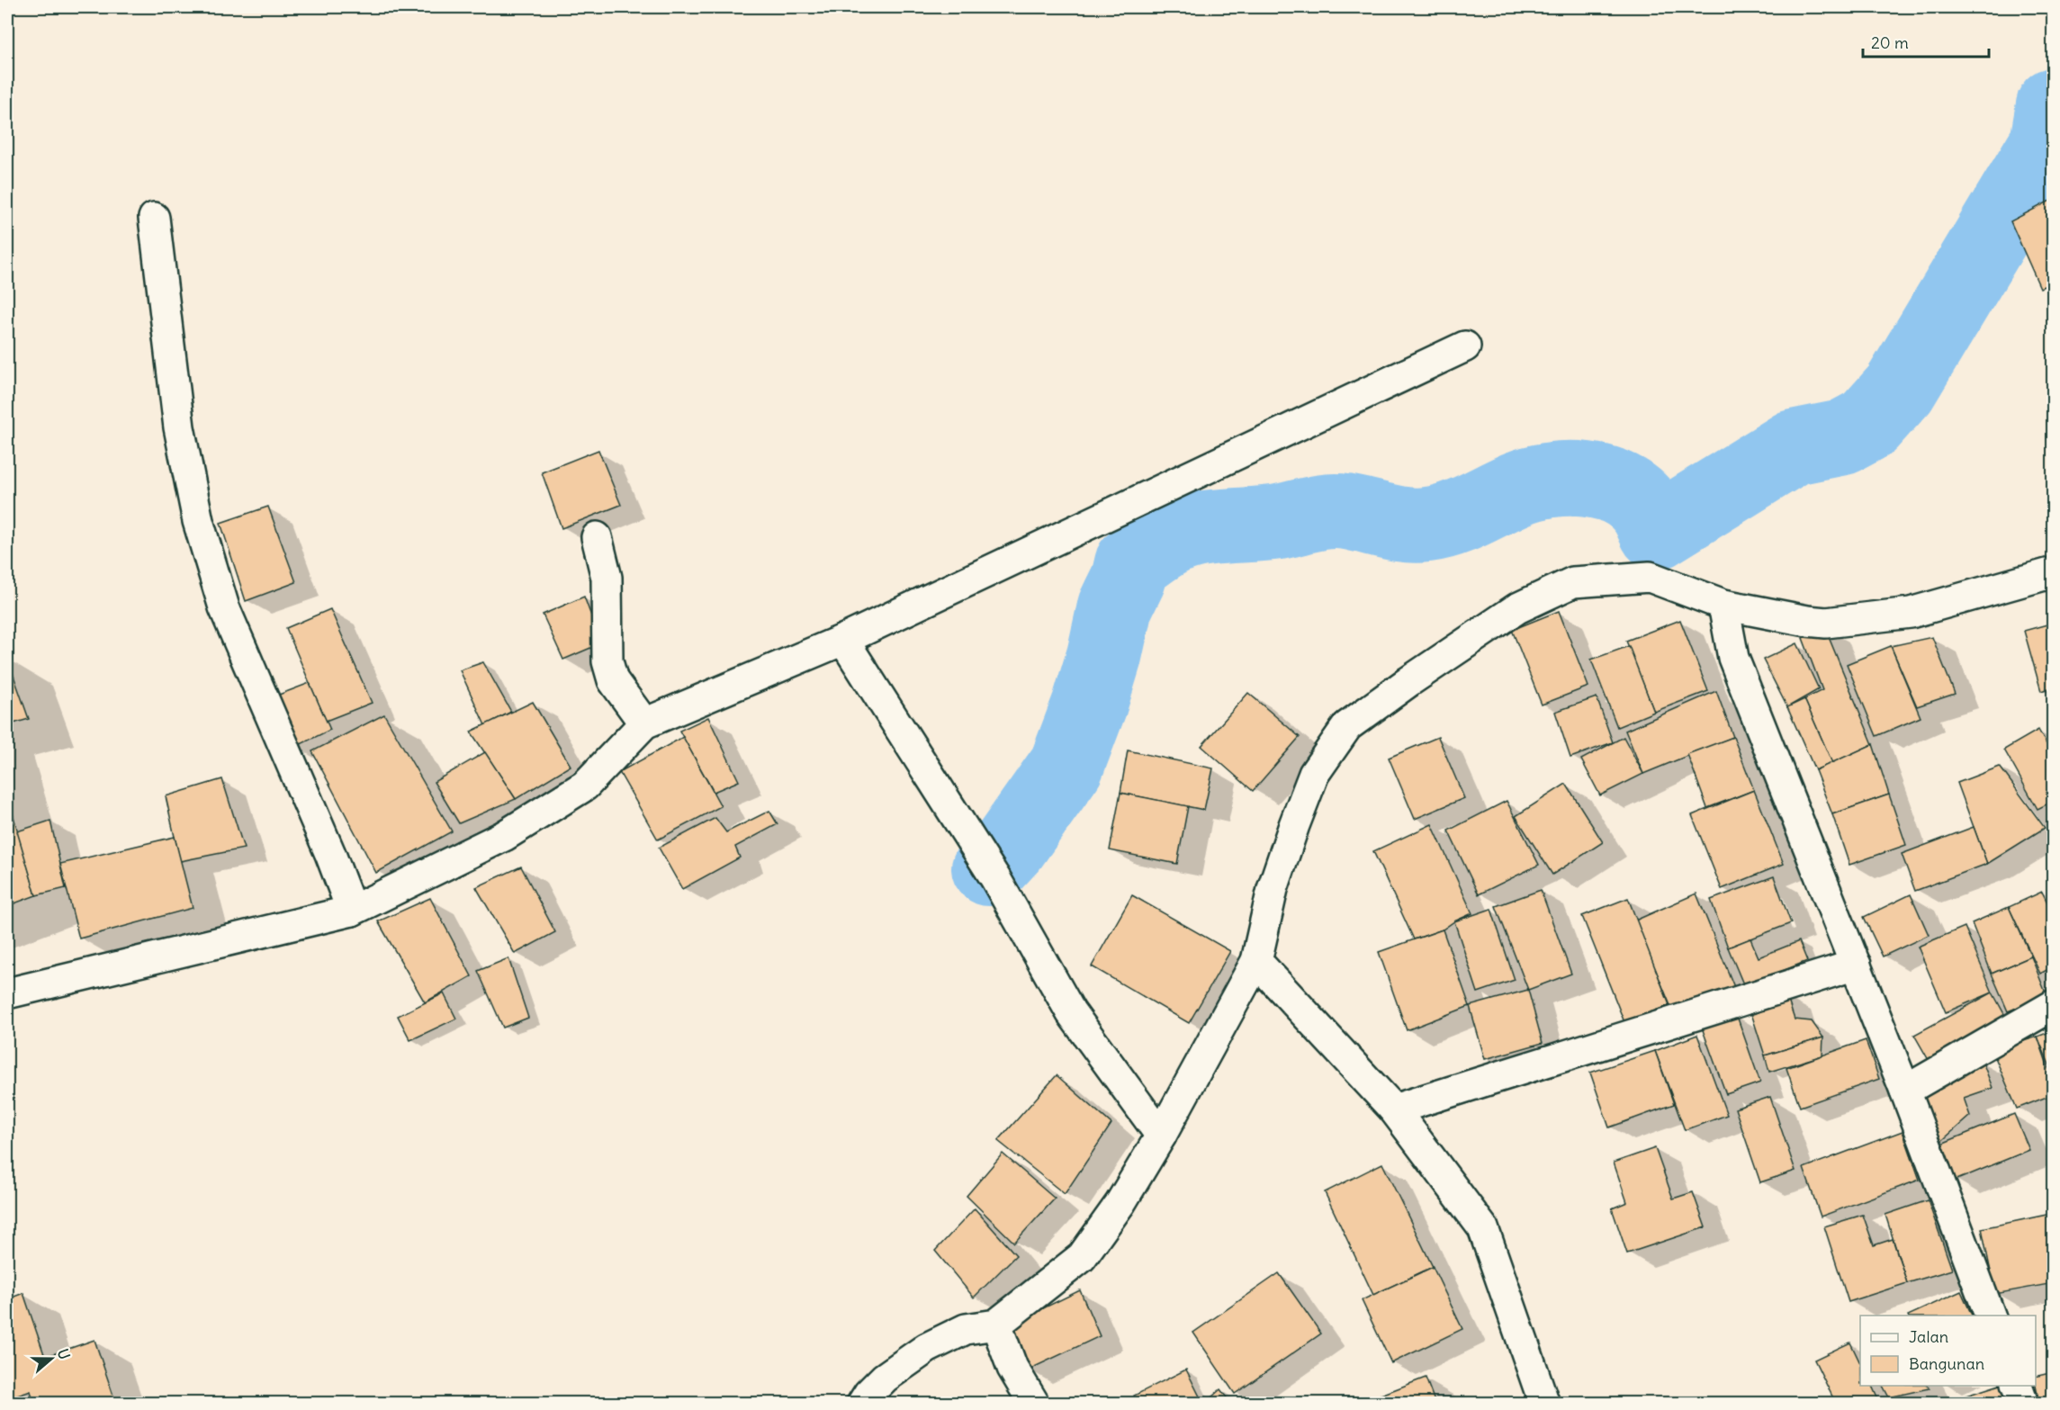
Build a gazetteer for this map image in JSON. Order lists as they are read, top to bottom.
{
  "legend": ["Jalan", "Bangunan"],
  "scale_bar": "20 m",
  "north": "right"
}
